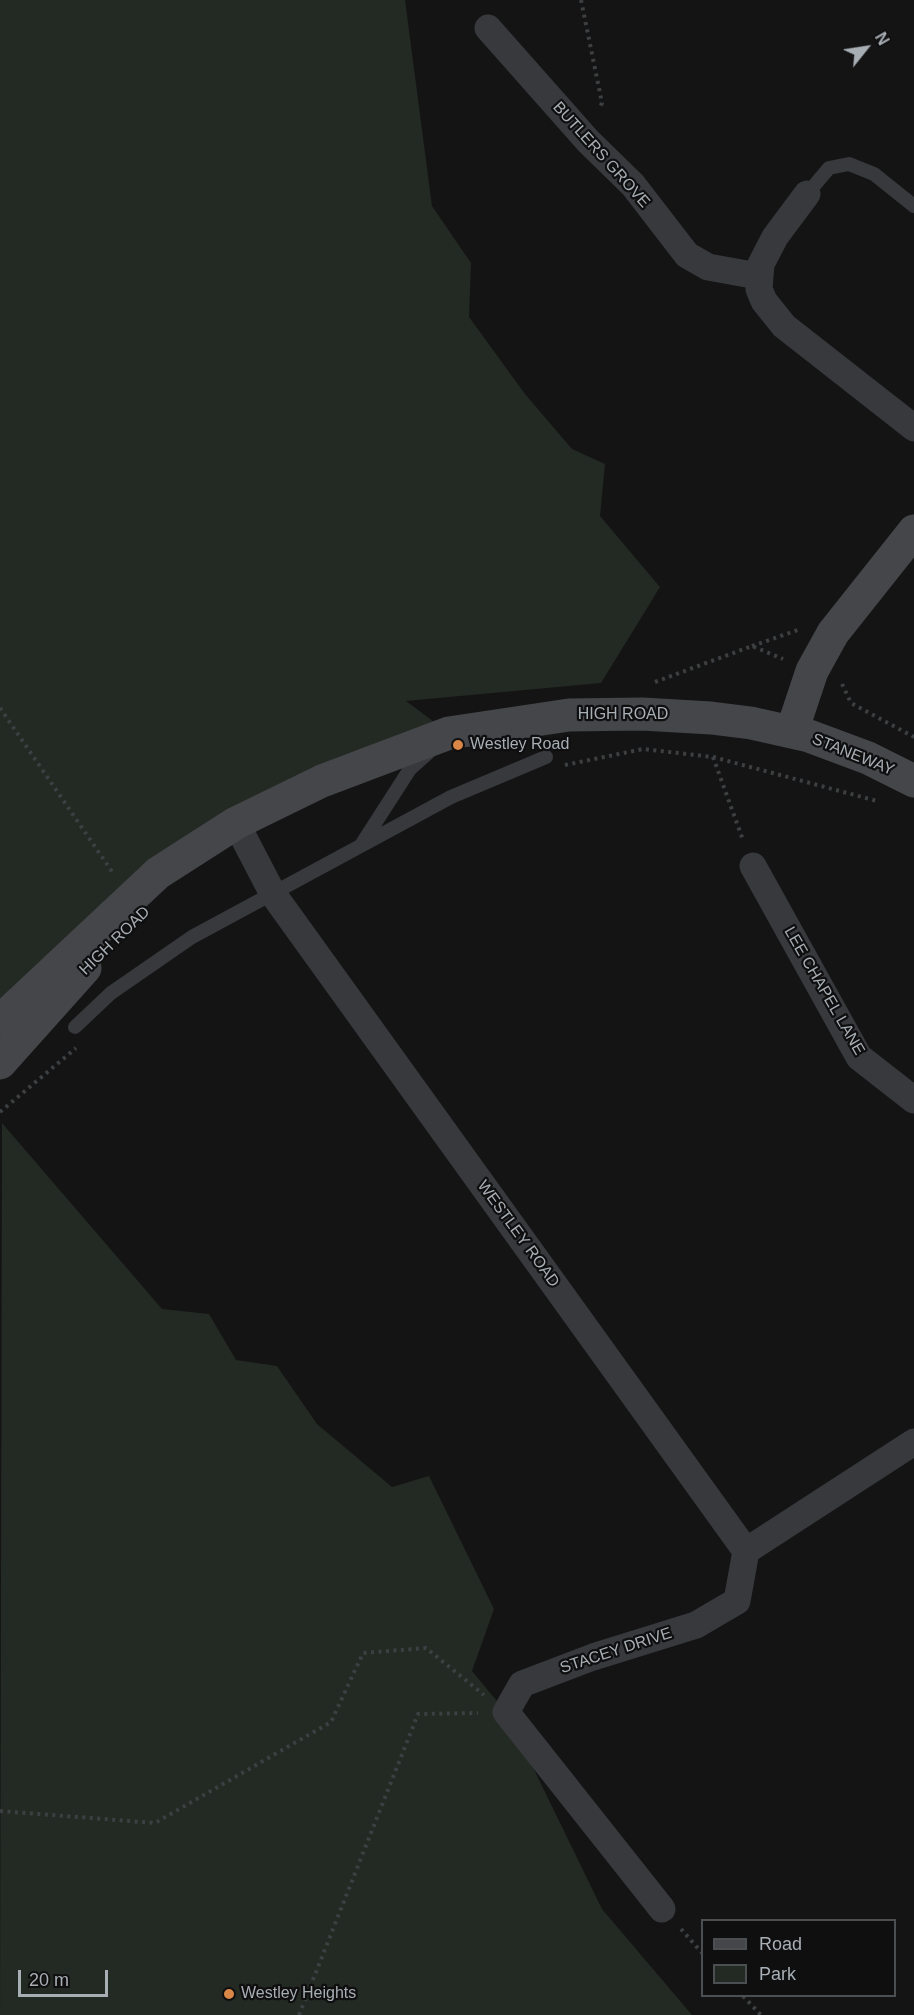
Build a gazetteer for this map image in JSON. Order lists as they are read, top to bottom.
{
  "streets": {
    "main road": ["HIGH ROAD", "STANEWAY"],
    "street": [
      "BUTLERS GROVE",
      "LEE CHAPEL LANE",
      "WESTLEY ROAD",
      "STACEY DRIVE"
    ]
  },
  "crossings": [
    ["HIGH ROAD", "STANEWAY"],
    ["HIGH ROAD", "WESTLEY ROAD"],
    ["WESTLEY ROAD", "STACEY DRIVE"]
  ],
  "places": ["Westley Road", "Westley Heights"],
  "legend": ["Road", "Park"],
  "scale_bar": "20 m",
  "north": "top right"
}
